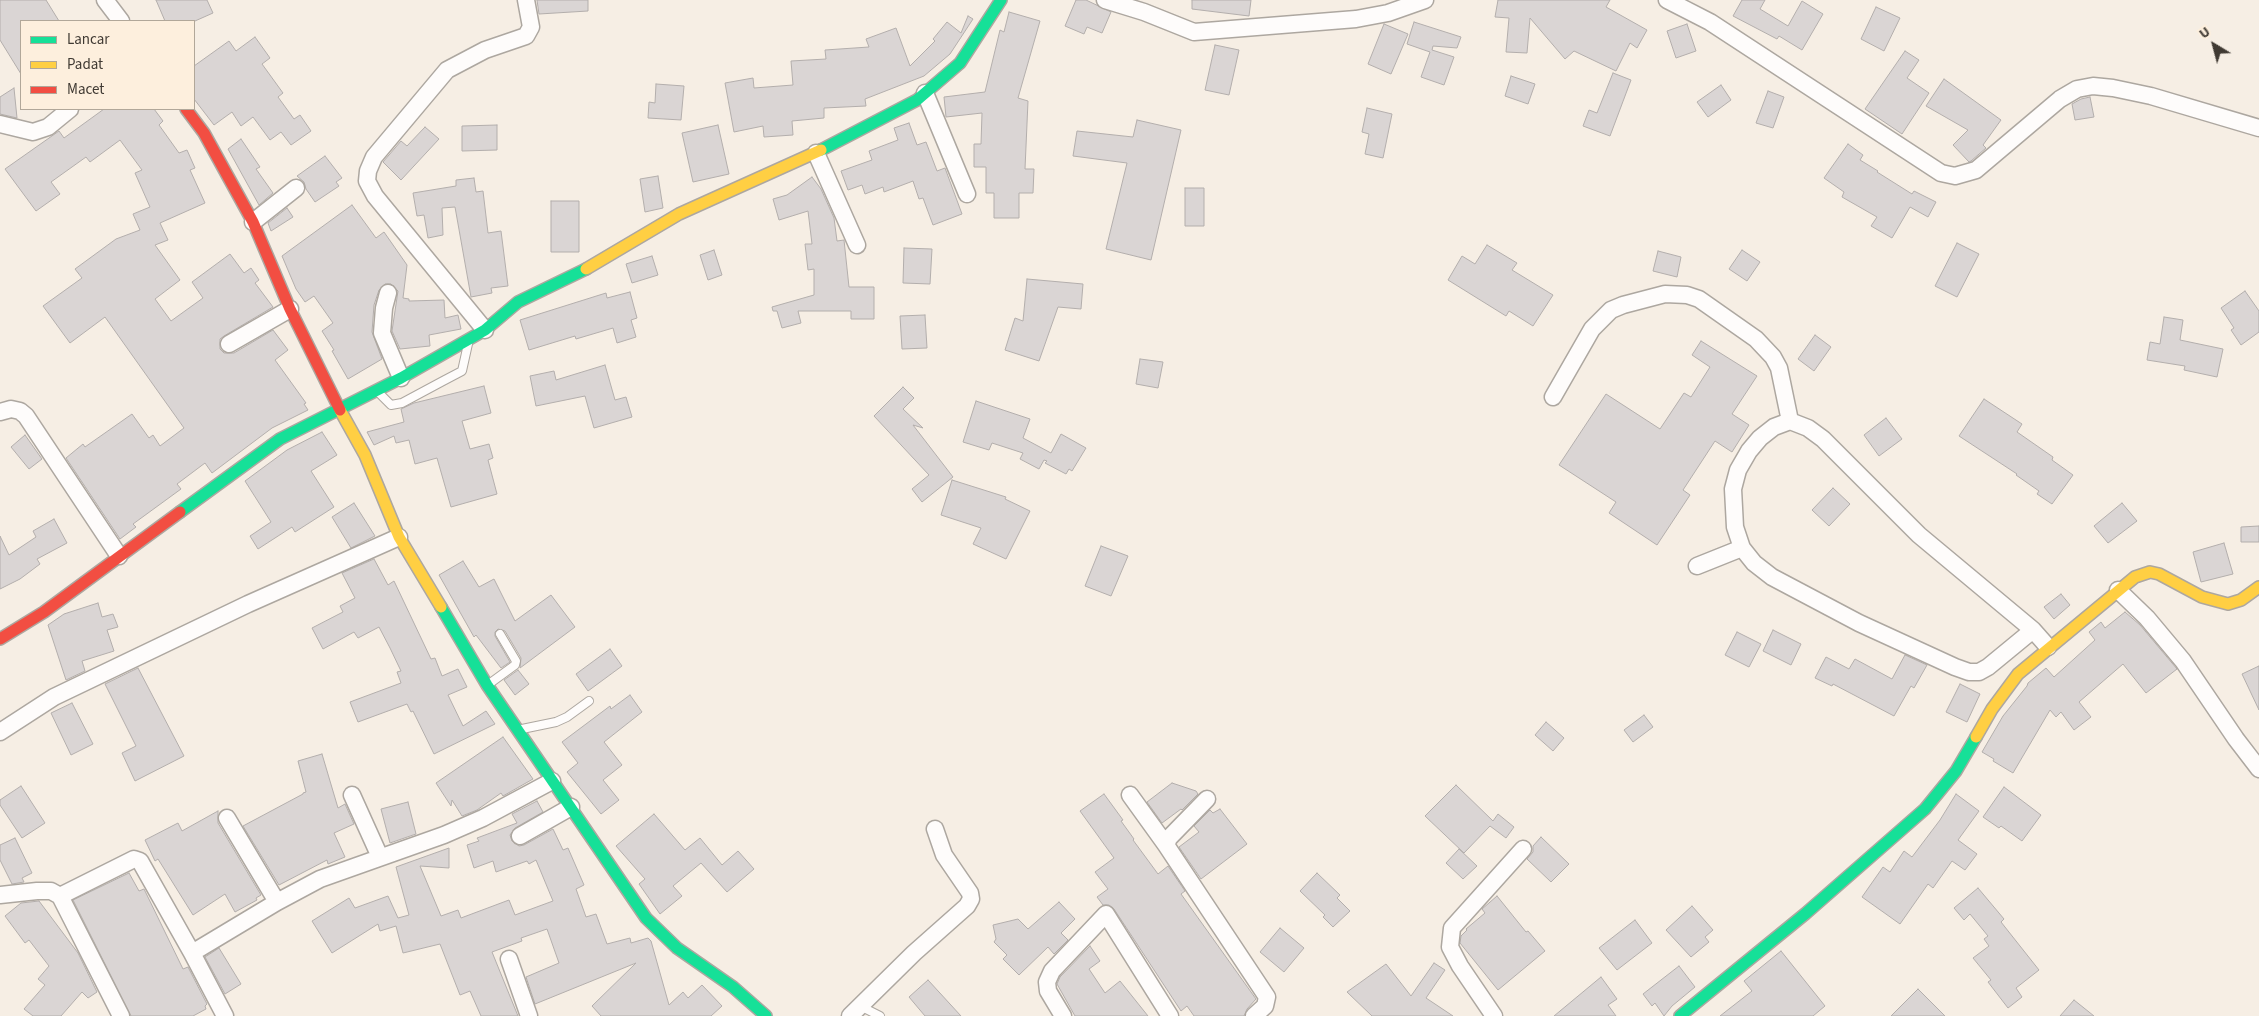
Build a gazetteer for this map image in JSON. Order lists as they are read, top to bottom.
{
  "legend": ["Lancar", "Padat", "Macet"],
  "north": "top left"
}
